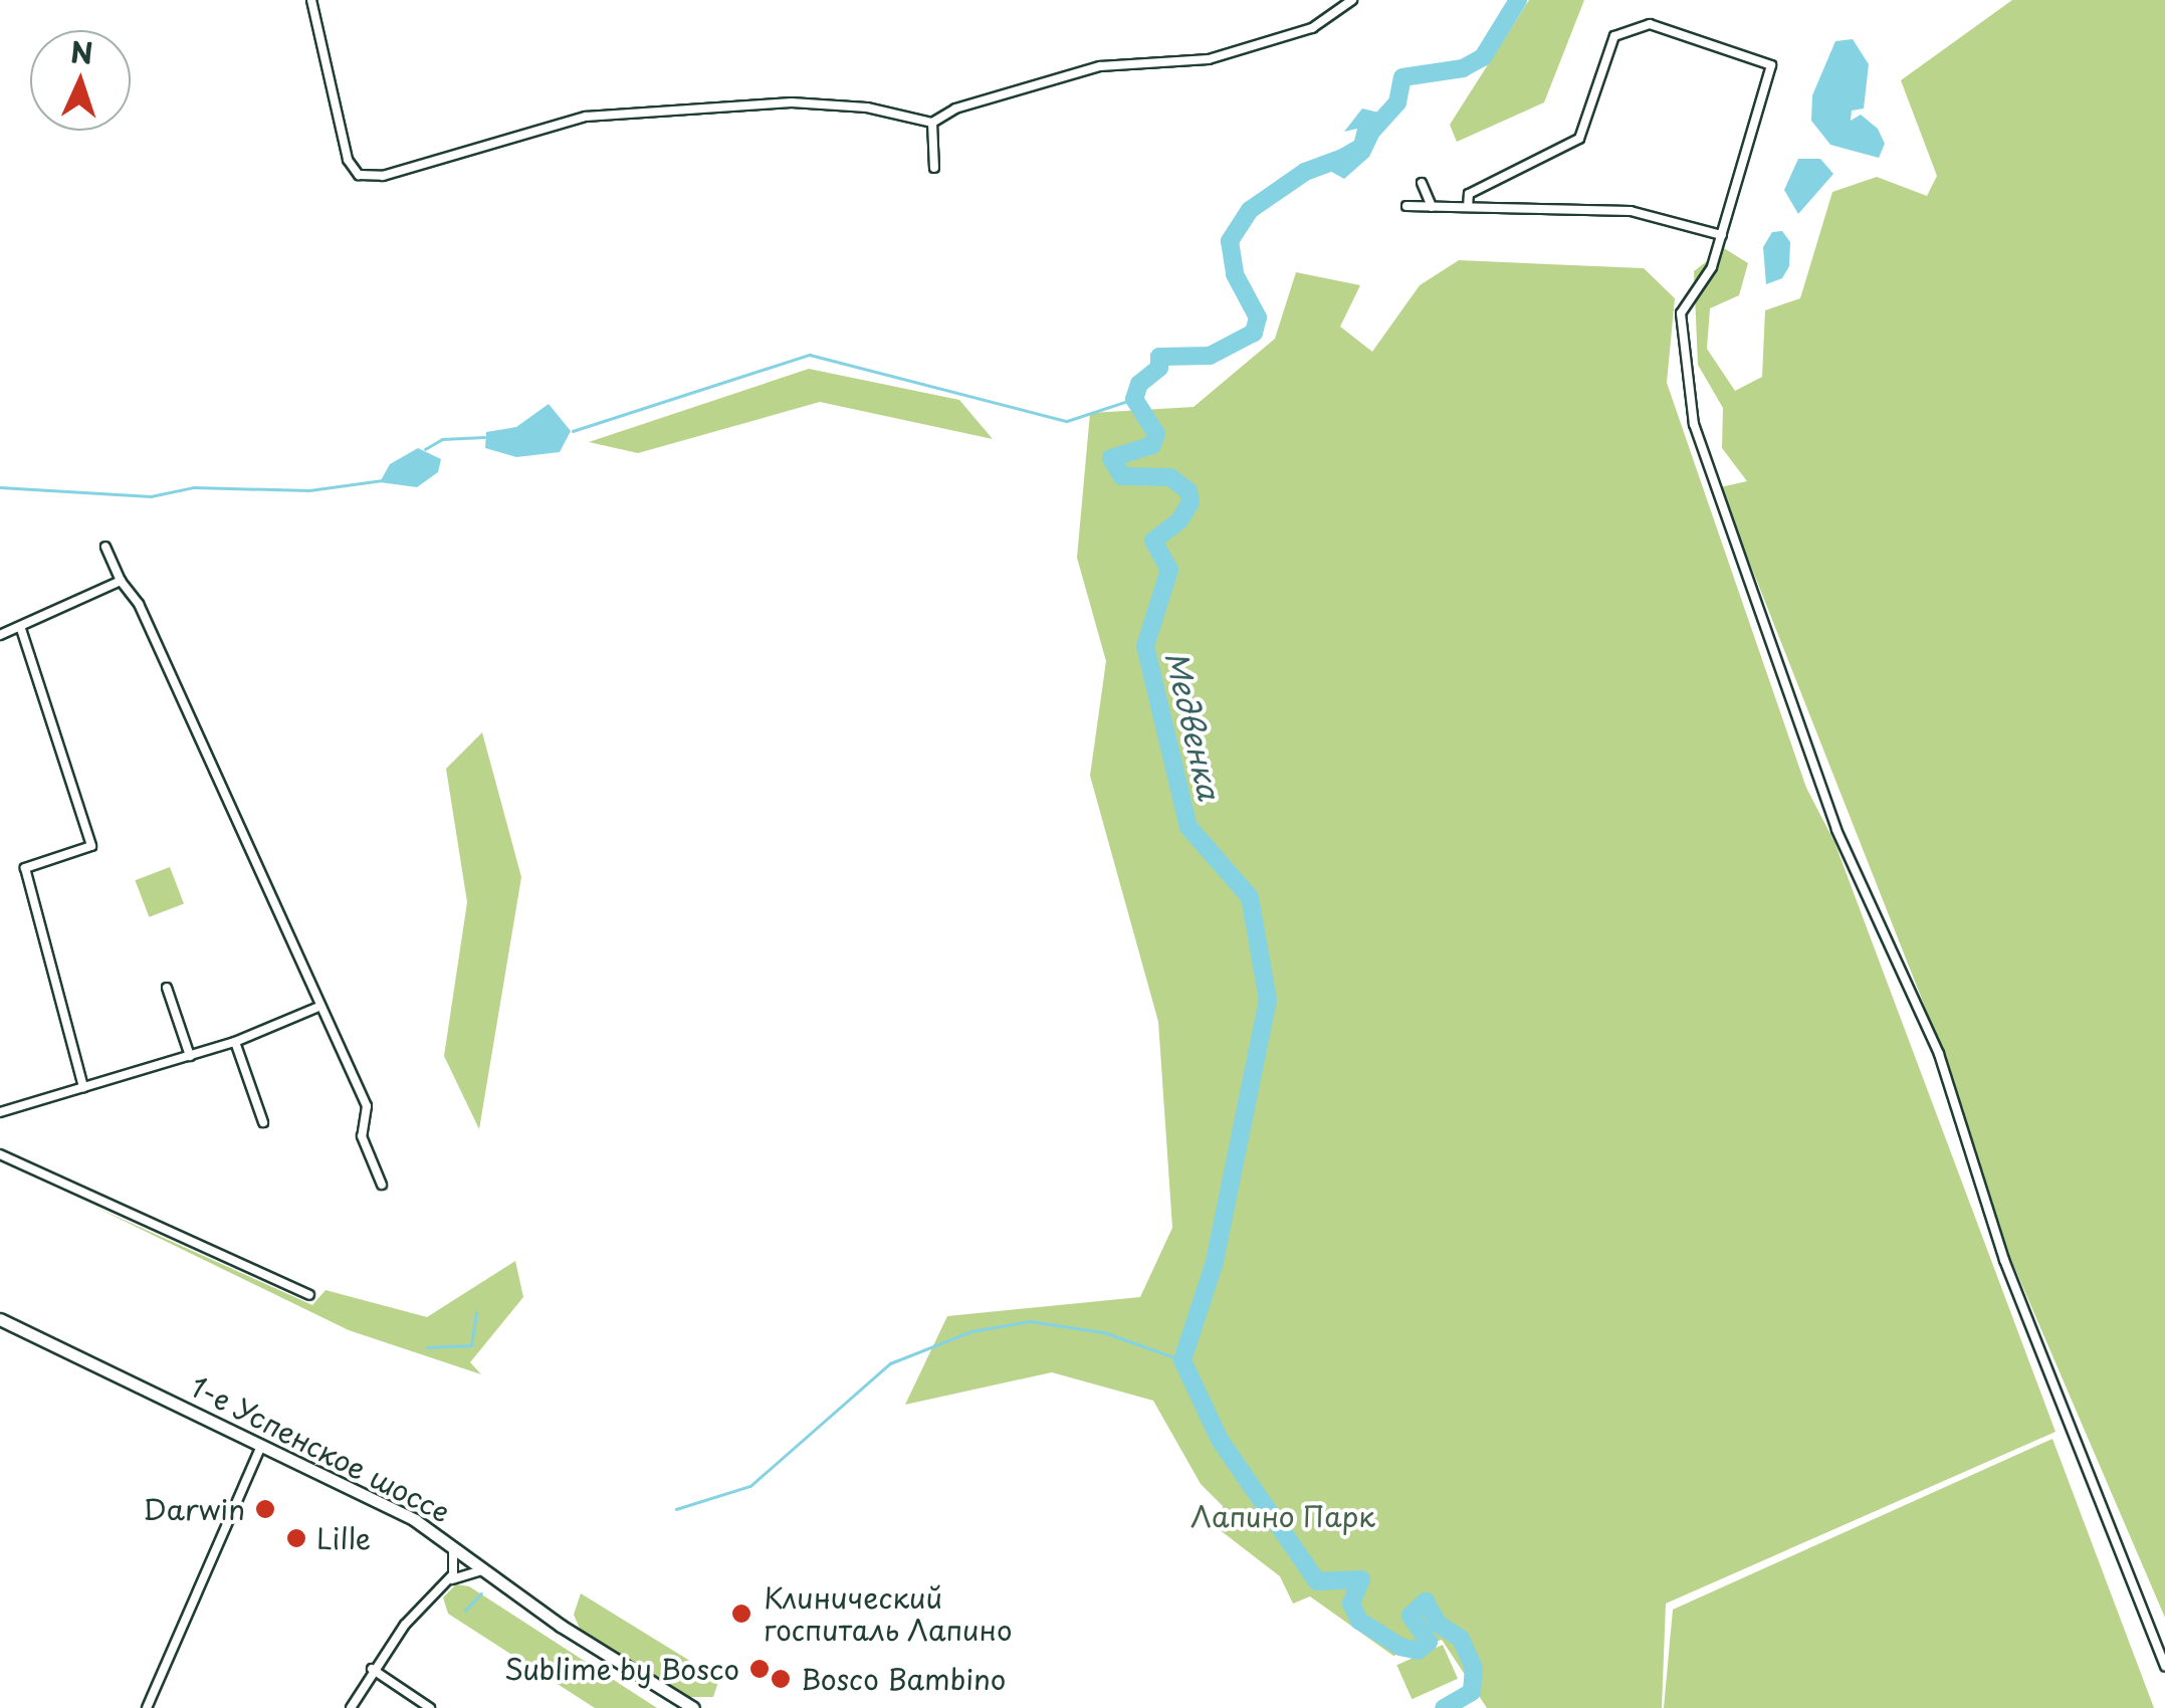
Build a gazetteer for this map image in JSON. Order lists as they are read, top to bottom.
{
  "streets": {
    "main road": ["1-е Успенское шоссе"]
  },
  "water": ["Медвенка"],
  "parks": ["Лапино Парк"],
  "places": [
    "Darwin",
    "Lille",
    "Клинический госпиталь Лапино",
    "Sublime by Bosco",
    "Bosco Bambino"
  ],
  "north": "top"
}
